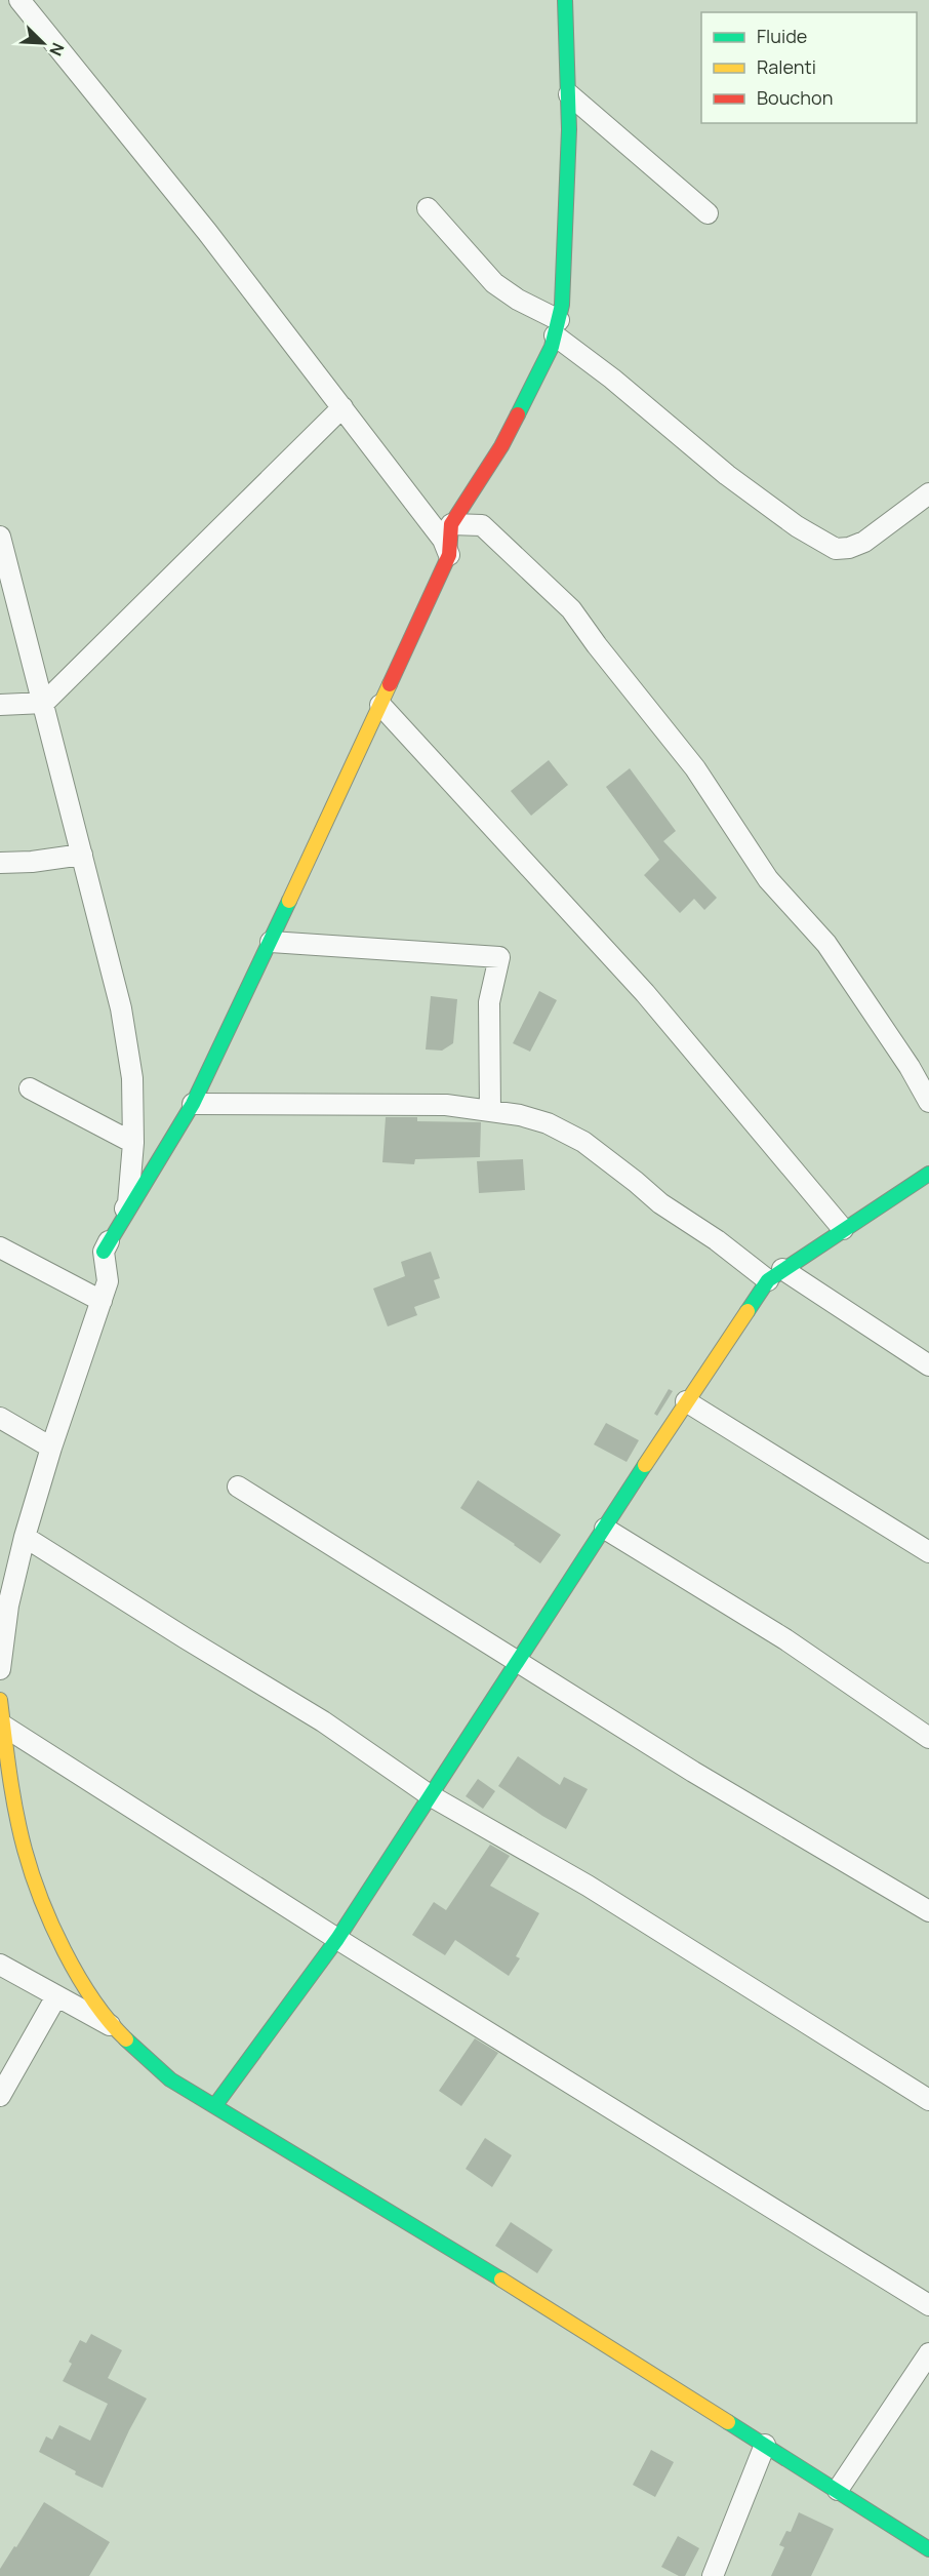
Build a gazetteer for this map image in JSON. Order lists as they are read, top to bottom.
{
  "legend": ["Fluide", "Ralenti", "Bouchon"],
  "north": "bottom right"
}
